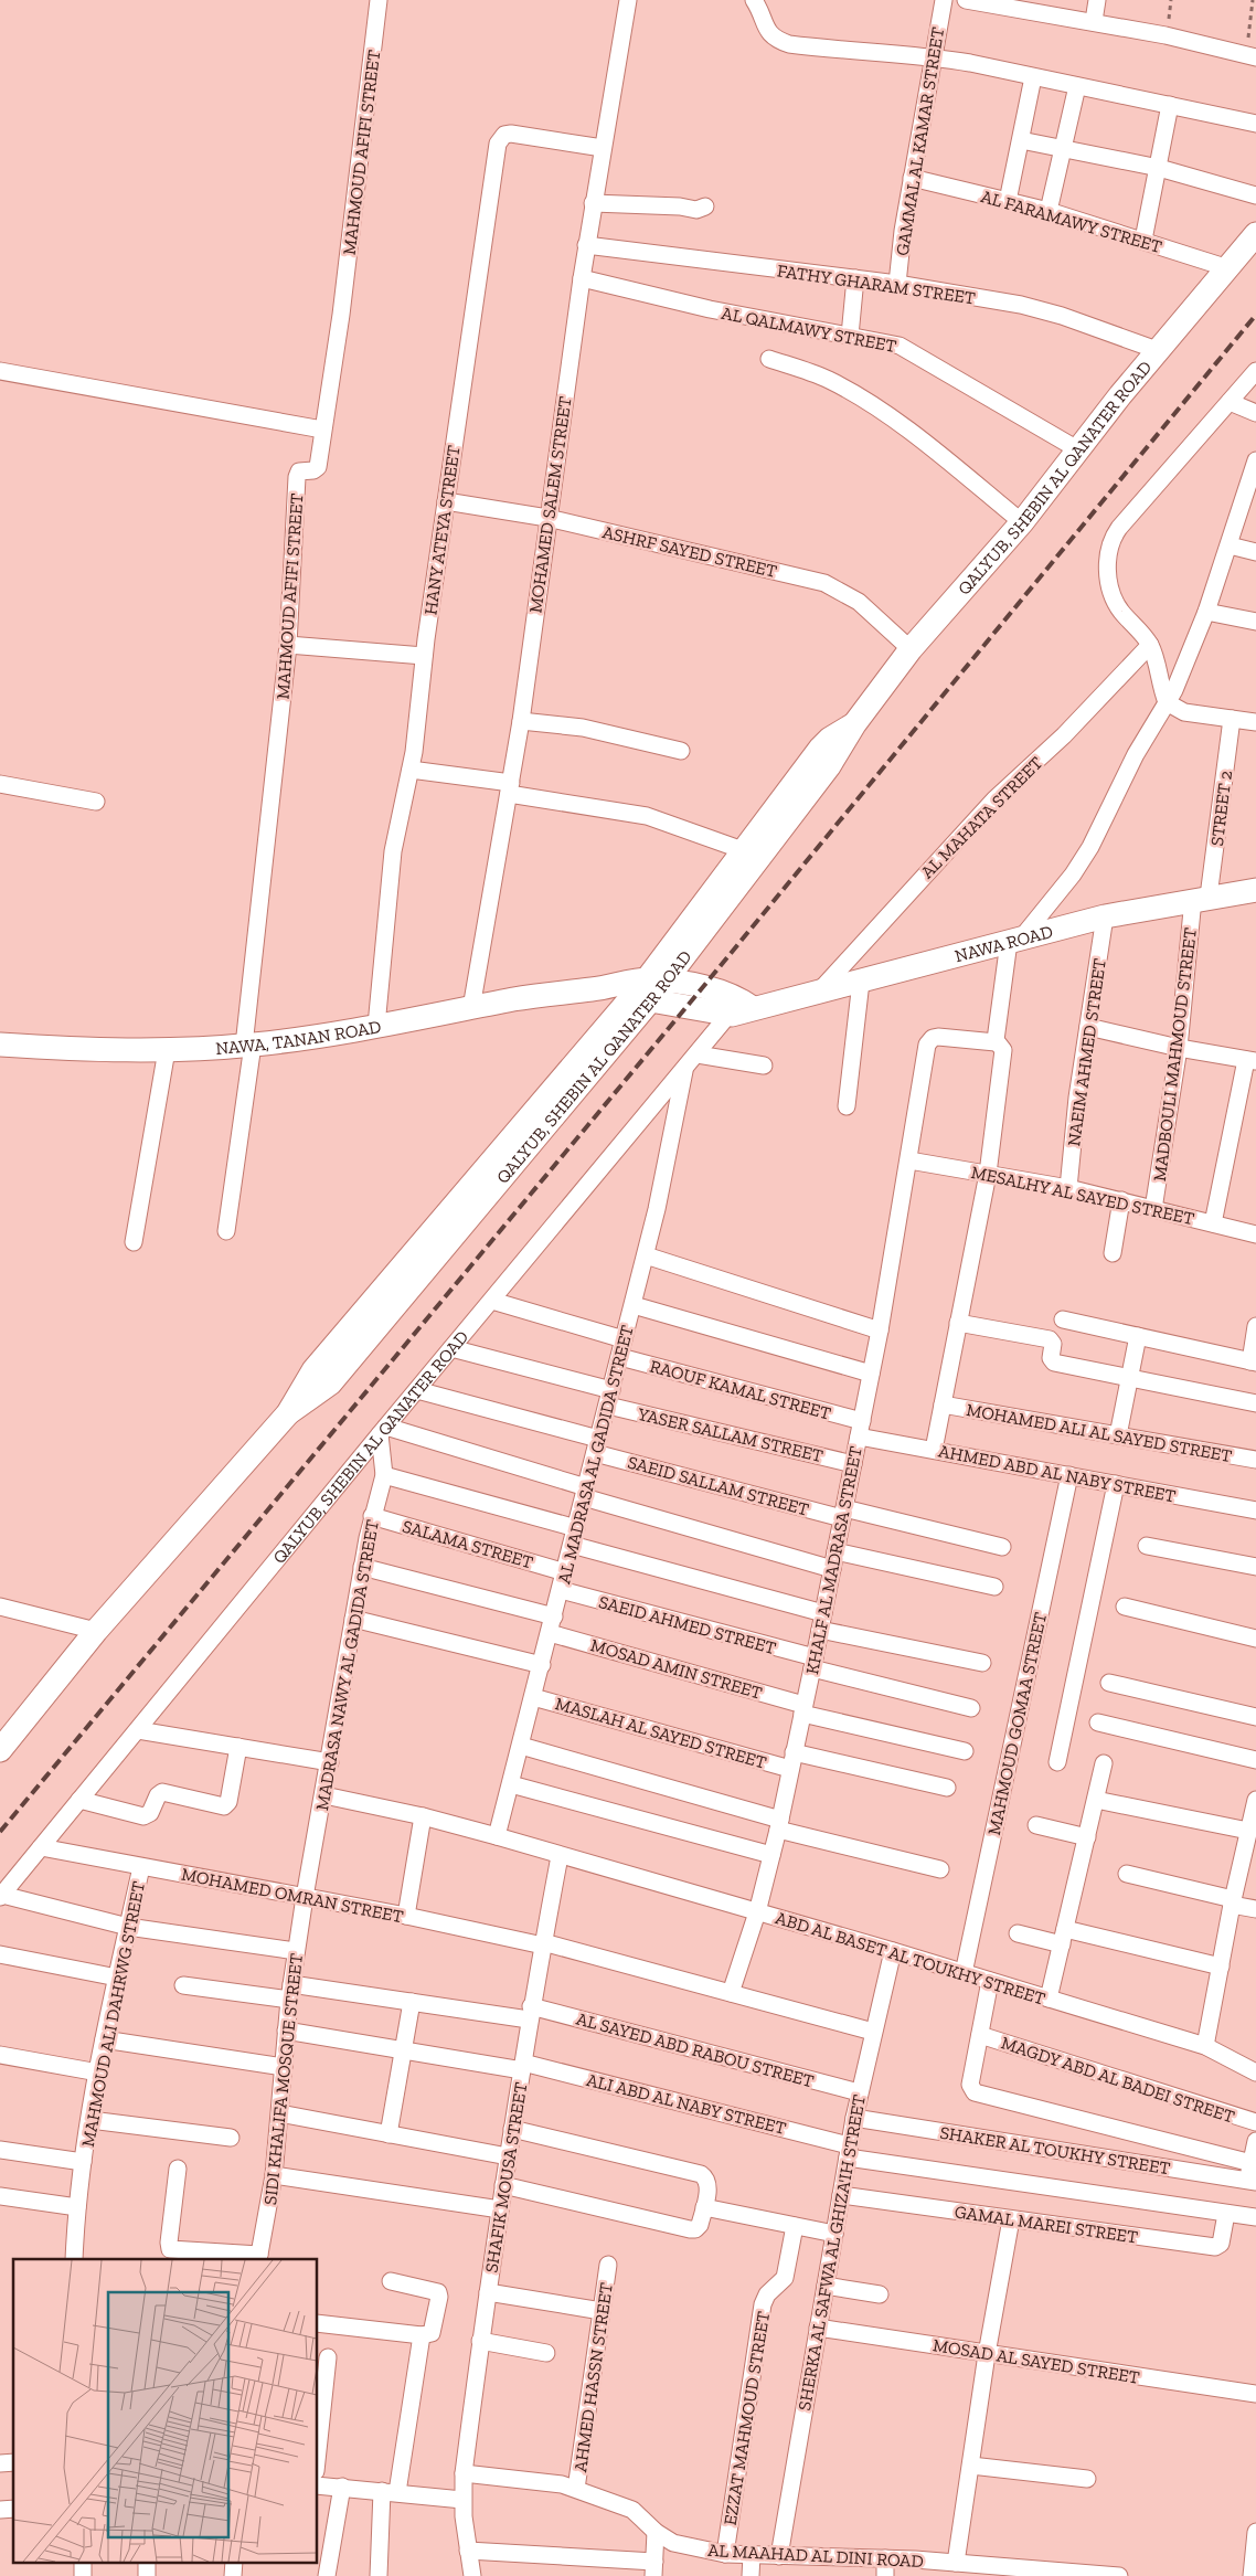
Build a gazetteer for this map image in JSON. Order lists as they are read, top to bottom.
{
  "streets": {
    "main road": ["QALYUB, SHEBIN AL QANATER ROAD", "NAWA ROAD", "NAWA, TANAN ROAD"],
    "street": [
      "GAMMAL AL KAMAR STREET",
      "MAHMOUD AFIFI STREET",
      "AL FARAMAWY STREET",
      "FATHY GHARAM STREET",
      "AL QALMAWY STREET",
      "MOHAMED SALEM STREET",
      "HANY ATEYA STREET",
      "ASHRF SAYED STREET",
      "STREET 2",
      "AL MAHATA STREET",
      "NAEIM AHMED STREET",
      "MADBOULI MAHMOUD STREET",
      "MESALHY AL SAYED STREET",
      "RAOUF KAMAL STREET",
      "MOHAMED ALI AL SAYED STREET",
      "YASER SALLAM STREET",
      "AL MADRASA AL GADIDA STREET",
      "AHMED ABD AL NABY STREET",
      "SAEID SALLAM STREET",
      "SALAMA STREET",
      "KHALF AL MADRASA STREET",
      "SAEID AHMED STREET",
      "MADRASA NAWY AL GADIDA STREET",
      "MOSAD AMIN STREET",
      "MAHMOUD GOMAA STREET",
      "MASLAH AL SAYED STREET",
      "MOHAMED OMRAN STREET",
      "ABD AL BASET AL TOUKHY STREET",
      "MAHMOUD ALI DAHRWG STREET",
      "AL SAYED ABD RABOU STREET",
      "SIDI KHALIFA MOSQUE STREET",
      "MAGDY ABD AL BADEI STREET",
      "ALI ABD AL NABY STREET",
      "SHAKER AL TOUKHY STREET",
      "SHAFIK MOUSA STREET",
      "GAMAL MAREI STREET",
      "SHERKA AL SAFWA AL GHIZA'IH STREET",
      "MOSAD AL SAYED STREET",
      "AHMED HASSN STREET",
      "EZZAT MAHMOUD STREET",
      "AL MAAHAD AL DINI ROAD"
    ]
  },
  "crossings": [
    ["GAMMAL AL KAMAR STREET", "AL FARAMAWY STREET"],
    ["GAMMAL AL KAMAR STREET", "FATHY GHARAM STREET"],
    ["MAHMOUD AFIFI STREET", "NAWA, TANAN ROAD"],
    ["AL FARAMAWY STREET", "QALYUB, SHEBIN AL QANATER ROAD"],
    ["FATHY GHARAM STREET", "QALYUB, SHEBIN AL QANATER ROAD"],
    ["FATHY GHARAM STREET", "MOHAMED SALEM STREET"],
    ["AL QALMAWY STREET", "QALYUB, SHEBIN AL QANATER ROAD"],
    ["AL QALMAWY STREET", "MOHAMED SALEM STREET"],
    ["QALYUB, SHEBIN AL QANATER ROAD", "ASHRF SAYED STREET"],
    ["QALYUB, SHEBIN AL QANATER ROAD", "NAWA ROAD"],
    ["QALYUB, SHEBIN AL QANATER ROAD", "NAWA, TANAN ROAD"],
    ["QALYUB, SHEBIN AL QANATER ROAD", "YASER SALLAM STREET"],
    ["QALYUB, SHEBIN AL QANATER ROAD", "AL MADRASA AL GADIDA STREET"],
    ["QALYUB, SHEBIN AL QANATER ROAD", "SAEID SALLAM STREET"],
    ["QALYUB, SHEBIN AL QANATER ROAD", "MADRASA NAWY AL GADIDA STREET"],
    ["QALYUB, SHEBIN AL QANATER ROAD", "MOHAMED OMRAN STREET"],
    ["MOHAMED SALEM STREET", "HANY ATEYA STREET"],
    ["MOHAMED SALEM STREET", "ASHRF SAYED STREET"],
    ["MOHAMED SALEM STREET", "NAWA, TANAN ROAD"],
    ["HANY ATEYA STREET", "ASHRF SAYED STREET"],
    ["HANY ATEYA STREET", "NAWA, TANAN ROAD"],
    ["STREET 2", "NAWA ROAD"],
    ["STREET 2", "MADBOULI MAHMOUD STREET"],
    ["AL MAHATA STREET", "NAWA ROAD"],
    ["NAWA ROAD", "NAWA, TANAN ROAD"],
    ["NAWA ROAD", "NAEIM AHMED STREET"],
    ["NAWA ROAD", "MADBOULI MAHMOUD STREET"],
    ["NAEIM AHMED STREET", "MESALHY AL SAYED STREET"],
    ["MADBOULI MAHMOUD STREET", "MESALHY AL SAYED STREET"],
    ["MESALHY AL SAYED STREET", "KHALF AL MADRASA STREET"],
    ["RAOUF KAMAL STREET", "AL MADRASA AL GADIDA STREET"],
    ["RAOUF KAMAL STREET", "AHMED ABD AL NABY STREET"],
    ["RAOUF KAMAL STREET", "KHALF AL MADRASA STREET"],
    ["YASER SALLAM STREET", "AL MADRASA AL GADIDA STREET"],
    ["YASER SALLAM STREET", "KHALF AL MADRASA STREET"],
    ["AL MADRASA AL GADIDA STREET", "SAEID SALLAM STREET"],
    ["AL MADRASA AL GADIDA STREET", "SALAMA STREET"],
    ["AL MADRASA AL GADIDA STREET", "SAEID AHMED STREET"],
    ["AL MADRASA AL GADIDA STREET", "MOSAD AMIN STREET"],
    ["AL MADRASA AL GADIDA STREET", "MASLAH AL SAYED STREET"],
    ["AL MADRASA AL GADIDA STREET", "ABD AL BASET AL TOUKHY STREET"],
    ["AHMED ABD AL NABY STREET", "KHALF AL MADRASA STREET"],
    ["AHMED ABD AL NABY STREET", "MAHMOUD GOMAA STREET"],
    ["SAEID SALLAM STREET", "KHALF AL MADRASA STREET"],
    ["SALAMA STREET", "MADRASA NAWY AL GADIDA STREET"],
    ["KHALF AL MADRASA STREET", "SAEID AHMED STREET"],
    ["KHALF AL MADRASA STREET", "MOSAD AMIN STREET"],
    ["KHALF AL MADRASA STREET", "MASLAH AL SAYED STREET"],
    ["KHALF AL MADRASA STREET", "MOHAMED OMRAN STREET"],
    ["KHALF AL MADRASA STREET", "ABD AL BASET AL TOUKHY STREET"],
    ["MADRASA NAWY AL GADIDA STREET", "MOSAD AMIN STREET"],
    ["MADRASA NAWY AL GADIDA STREET", "MOHAMED OMRAN STREET"],
    ["MADRASA NAWY AL GADIDA STREET", "ABD AL BASET AL TOUKHY STREET"],
    ["MADRASA NAWY AL GADIDA STREET", "SIDI KHALIFA MOSQUE STREET"],
    ["MAHMOUD GOMAA STREET", "ABD AL BASET AL TOUKHY STREET"],
    ["MOHAMED OMRAN STREET", "MAHMOUD ALI DAHRWG STREET"],
    ["MOHAMED OMRAN STREET", "SIDI KHALIFA MOSQUE STREET"],
    ["MOHAMED OMRAN STREET", "SHAFIK MOUSA STREET"],
    ["MOHAMED OMRAN STREET", "SHERKA AL SAFWA AL GHIZA'IH STREET"],
    ["ABD AL BASET AL TOUKHY STREET", "SHAFIK MOUSA STREET"],
    ["ABD AL BASET AL TOUKHY STREET", "SHERKA AL SAFWA AL GHIZA'IH STREET"],
    ["AL SAYED ABD RABOU STREET", "SIDI KHALIFA MOSQUE STREET"],
    ["AL SAYED ABD RABOU STREET", "SHAFIK MOUSA STREET"],
    ["AL SAYED ABD RABOU STREET", "SHERKA AL SAFWA AL GHIZA'IH STREET"],
    ["SIDI KHALIFA MOSQUE STREET", "ALI ABD AL NABY STREET"],
    ["ALI ABD AL NABY STREET", "SHAFIK MOUSA STREET"],
    ["ALI ABD AL NABY STREET", "GAMAL MAREI STREET"],
    ["ALI ABD AL NABY STREET", "SHERKA AL SAFWA AL GHIZA'IH STREET"],
    ["SHAKER AL TOUKHY STREET", "SHERKA AL SAFWA AL GHIZA'IH STREET"],
    ["SHAFIK MOUSA STREET", "AL MAAHAD AL DINI ROAD"],
    ["GAMAL MAREI STREET", "SHERKA AL SAFWA AL GHIZA'IH STREET"],
    ["SHERKA AL SAFWA AL GHIZA'IH STREET", "MOSAD AL SAYED STREET"],
    ["SHERKA AL SAFWA AL GHIZA'IH STREET", "AL MAAHAD AL DINI ROAD"],
    ["AHMED HASSN STREET", "AL MAAHAD AL DINI ROAD"],
    ["EZZAT MAHMOUD STREET", "AL MAAHAD AL DINI ROAD"]
  ]
}
